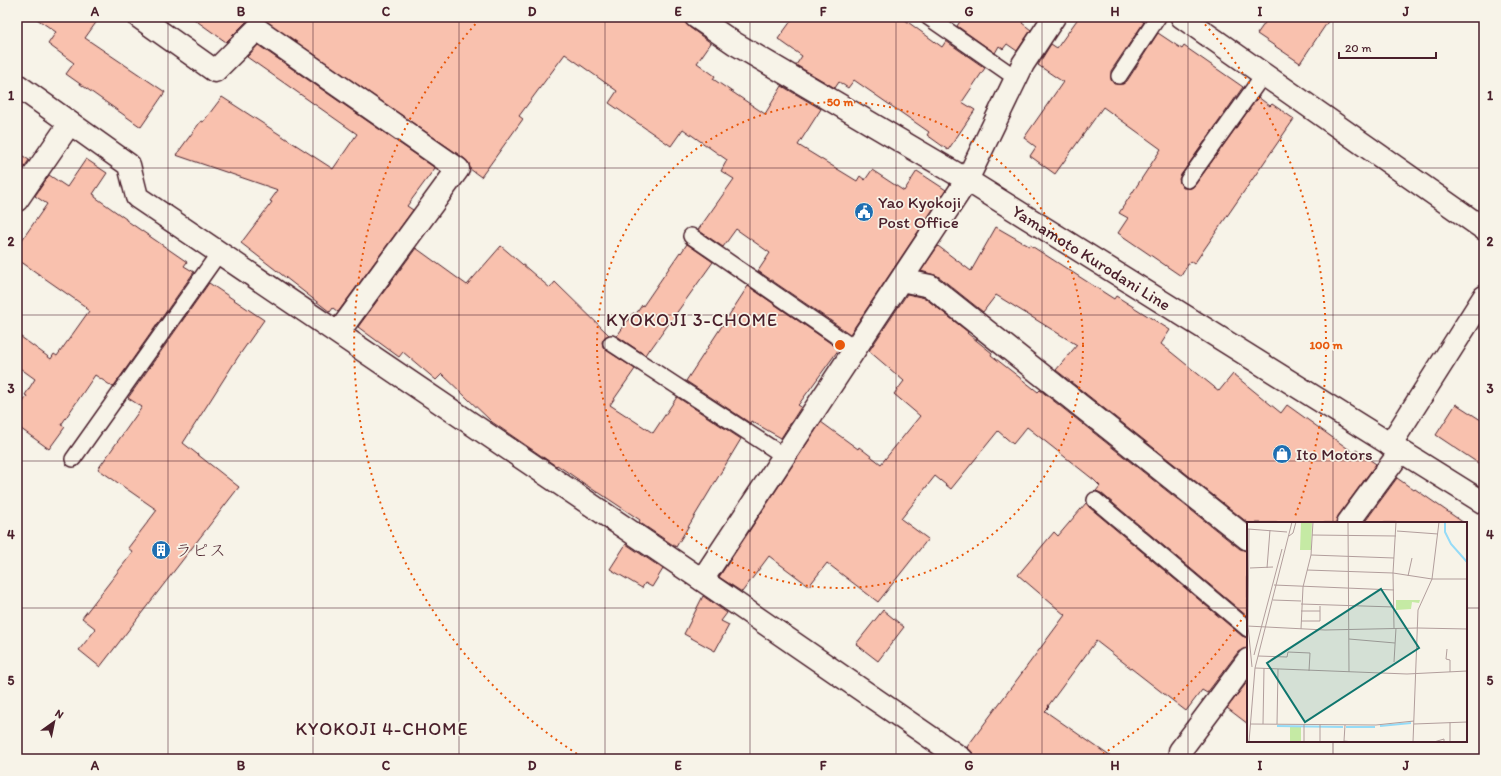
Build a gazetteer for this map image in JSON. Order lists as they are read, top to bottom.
{
  "streets": {
    "street": ["Yamamoto Kurodani Line"]
  },
  "districts": ["KYOKOJI 3-CHOME", "KYOKOJI 4-CHOME"],
  "places": {
    "public building": ["Yao Kyokoji Post Office"],
    "shop": ["Ito Motors"],
    "building": ["ラピス"]
  },
  "scale_bar": "20 m",
  "north": "top right",
  "grid": {
    "columns": [
      "A",
      "B",
      "C",
      "D",
      "E",
      "F",
      "G",
      "H",
      "I",
      "J"
    ],
    "rows": [
      "1",
      "2",
      "3",
      "4",
      "5"
    ]
  },
  "rings": ["50 m", "100 m"]
}
